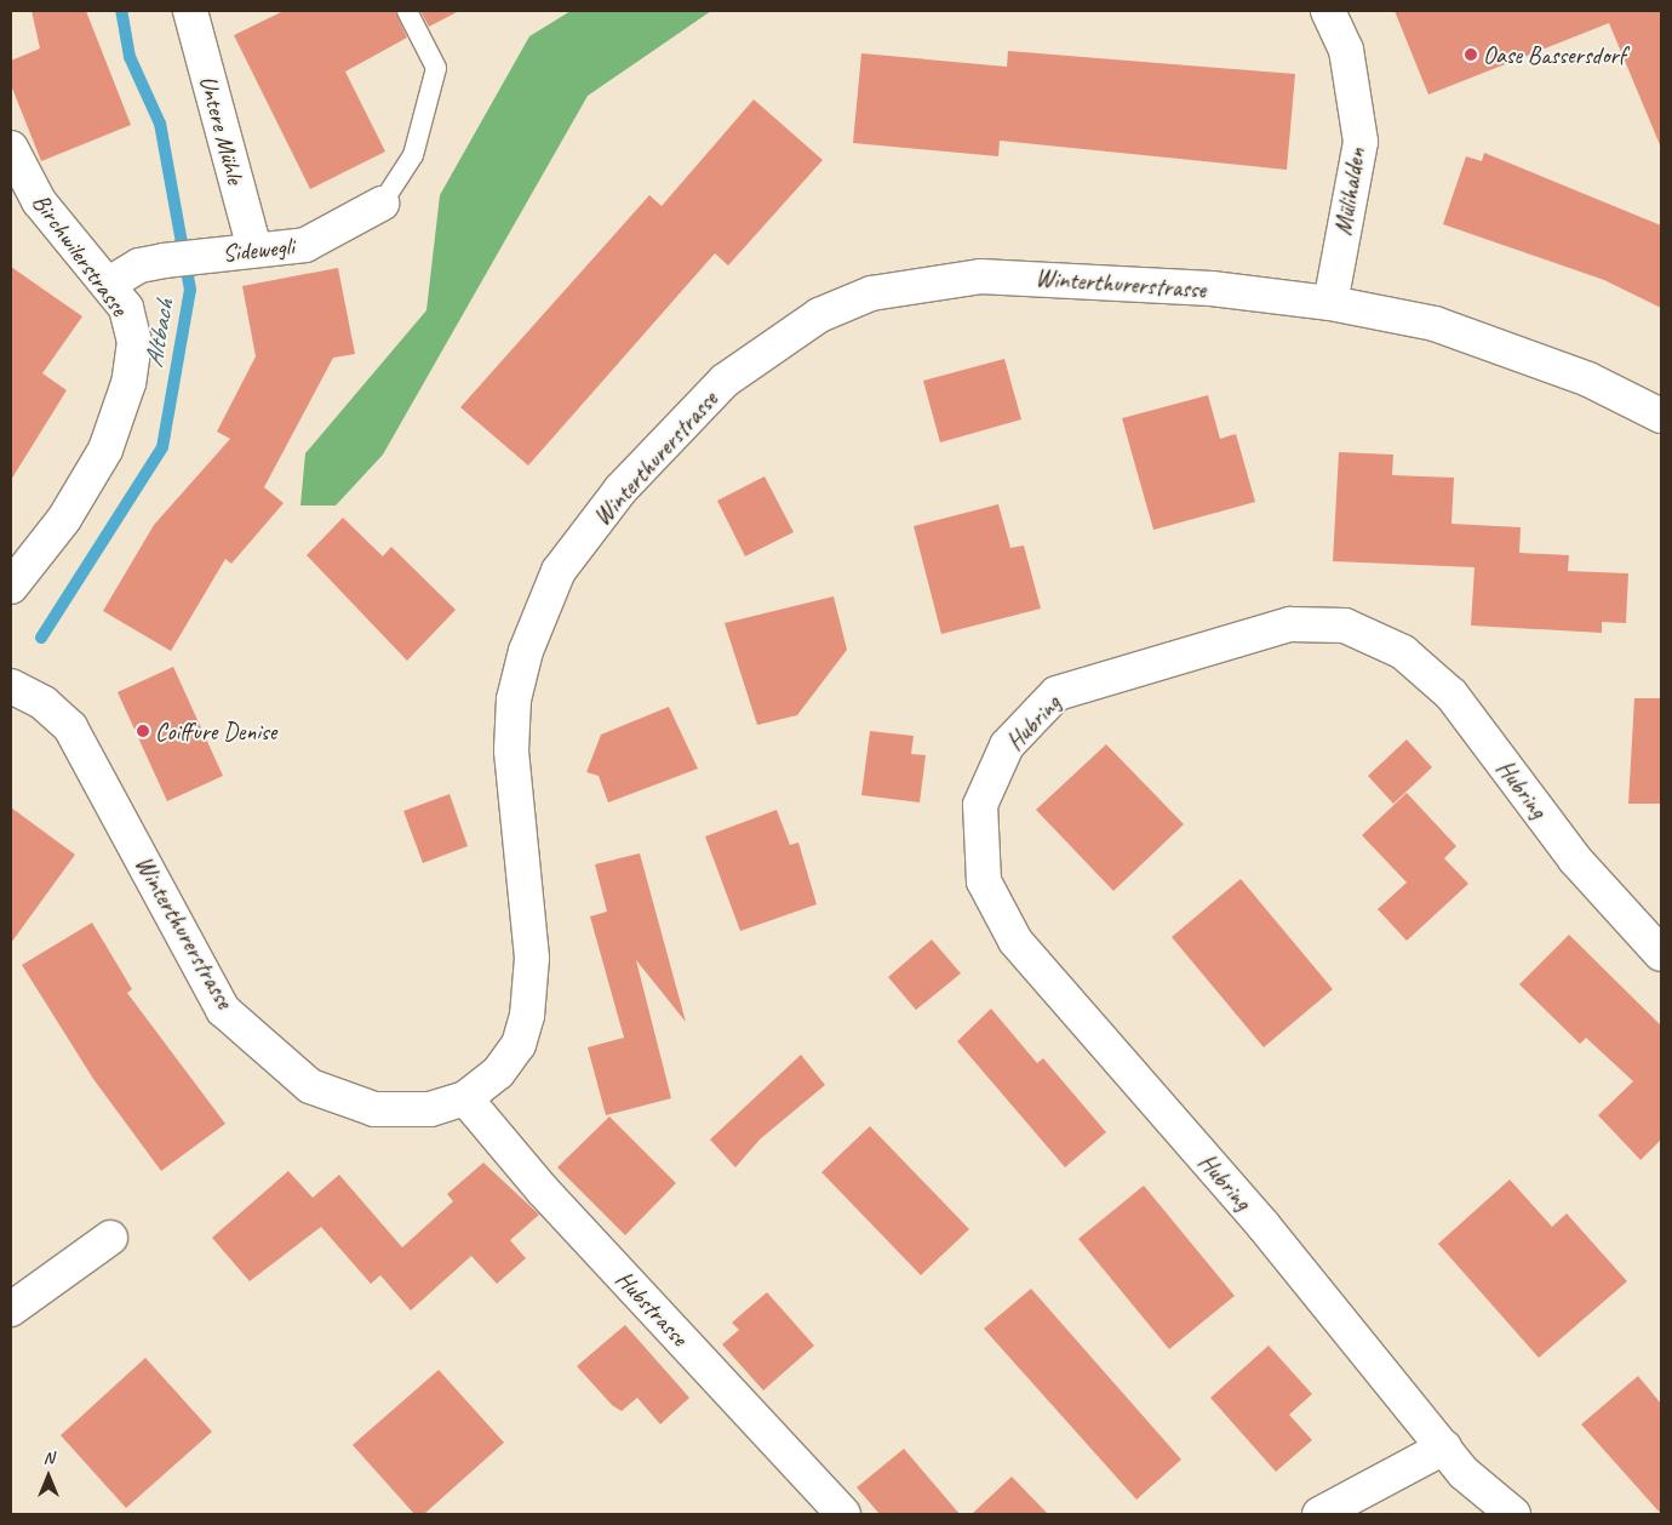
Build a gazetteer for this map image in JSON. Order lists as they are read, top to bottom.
{
  "streets": {
    "street": [
      "Untere Mühle",
      "Mülihalden",
      "Sidewegli",
      "Birchwilerstrasse",
      "Winterthurerstrasse",
      "Hubring",
      "Hubstrasse"
    ]
  },
  "crossings": [
    ["Untere Mühle", "Sidewegli"],
    ["Mülihalden", "Winterthurerstrasse"],
    ["Sidewegli", "Birchwilerstrasse"],
    ["Winterthurerstrasse", "Hubstrasse"]
  ],
  "water": ["Altbach"],
  "places": ["Oase Bassersdorf", "Coiffure Denise"],
  "north": "top"
}
